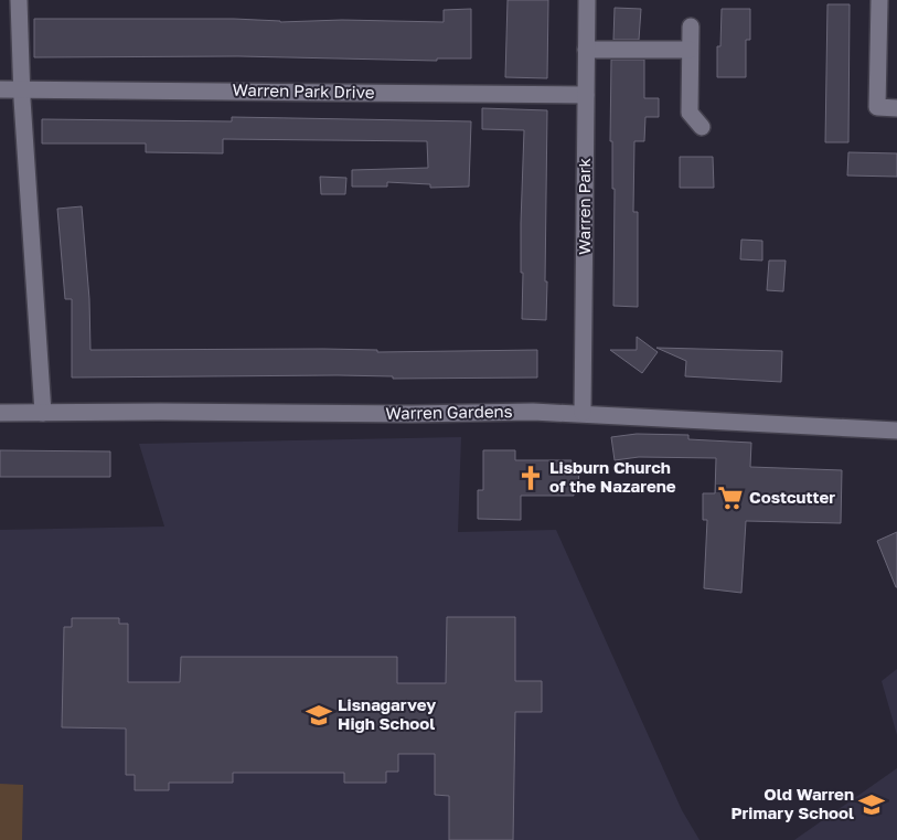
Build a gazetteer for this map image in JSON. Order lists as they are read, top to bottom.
{
  "streets": {
    "street": ["Warren Park Drive", "Warren Park", "Warren Gardens"]
  },
  "crossings": [
    ["Warren Park Drive", "Warren Park"],
    ["Warren Park", "Warren Gardens"]
  ],
  "places": {
    "church": ["Lisburn Church of the Nazarene"],
    "supermarket": ["Costcutter"],
    "school or university": ["Lisnagarvey High School", "Old Warren Primary School"]
  }
}
